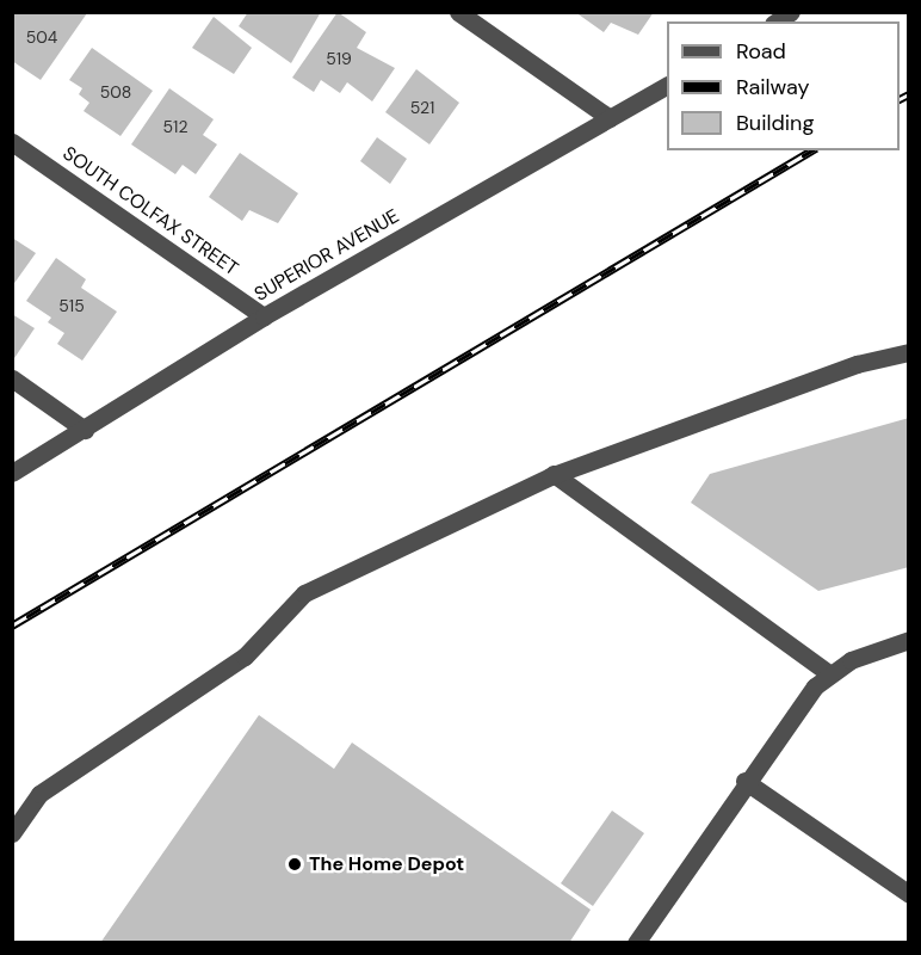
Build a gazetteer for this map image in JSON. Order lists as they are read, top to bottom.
{
  "streets": {
    "street": ["SOUTH COLFAX STREET", "SUPERIOR AVENUE"]
  },
  "crossings": [
    ["SOUTH COLFAX STREET", "SUPERIOR AVENUE"]
  ],
  "places": ["The Home Depot"],
  "house_numbers": [
    "504",
    "519",
    "508",
    "521",
    "512",
    "515"
  ],
  "legend": ["Road", "Railway", "Building"]
}
